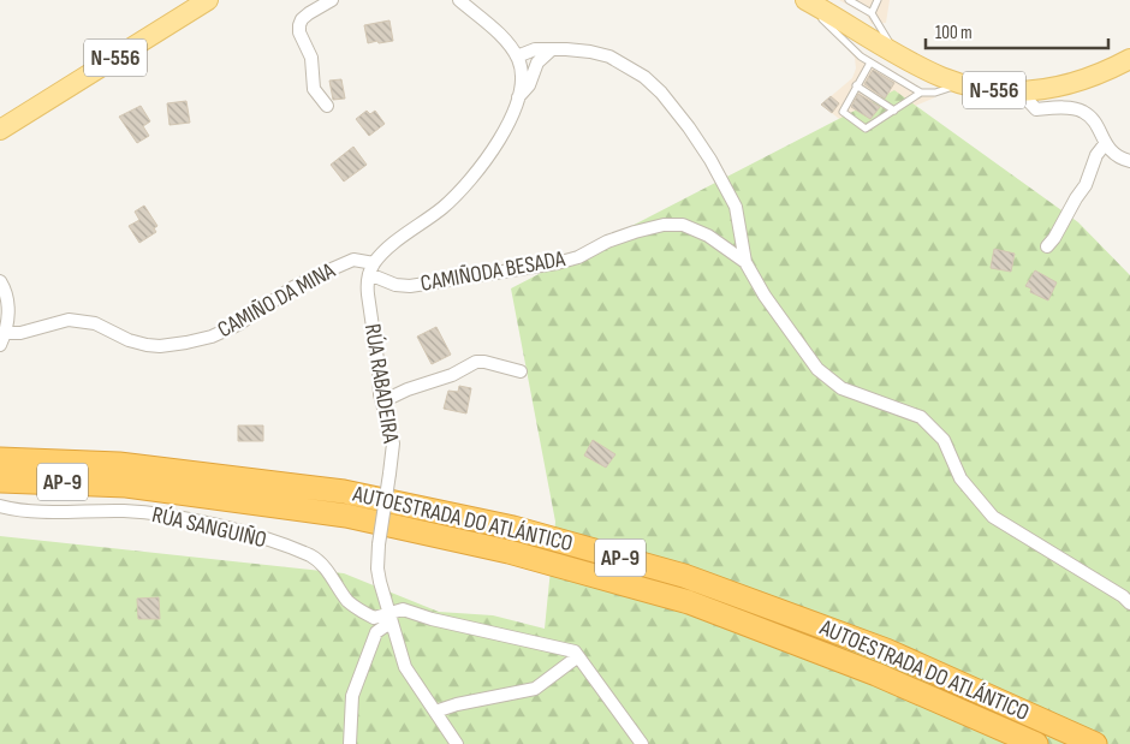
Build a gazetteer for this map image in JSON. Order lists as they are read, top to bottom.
{
  "streets": {
    "highway": ["AP-9", "AUTOESTRADA DO ATLÁNTICO"],
    "main road": ["N-556"],
    "street": [
      "CAMIÑODA BESADA",
      "CAMIÑO DA MINA",
      "RÚA RABADEIRA",
      "RÚA SANGUIÑO"
    ]
  },
  "crossings": [
    ["CAMIÑODA BESADA", "CAMIÑO DA MINA"],
    ["CAMIÑODA BESADA", "RÚA RABADEIRA"],
    ["CAMIÑO DA MINA", "RÚA RABADEIRA"],
    ["RÚA RABADEIRA", "RÚA SANGUIÑO"],
    ["AP-9", "AUTOESTRADA DO ATLÁNTICO"]
  ],
  "scale_bar": "100 m"
}
